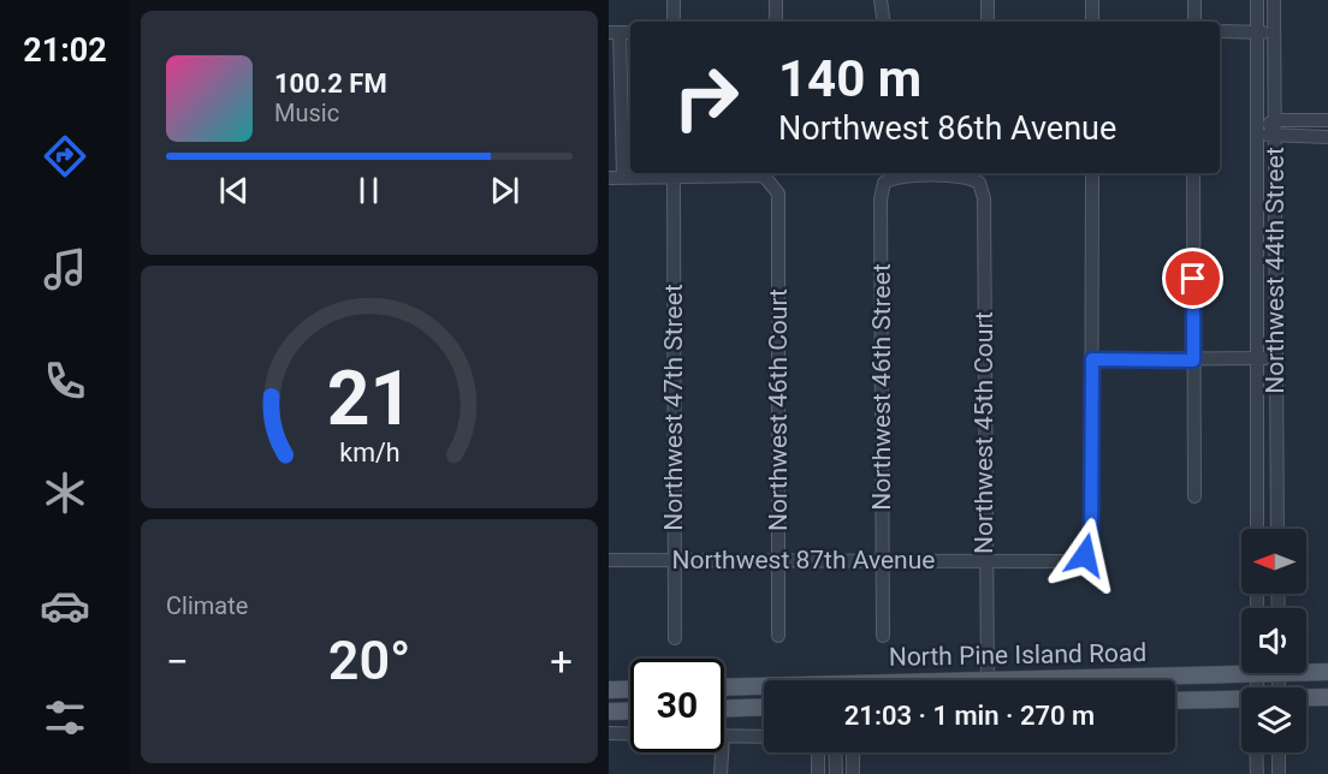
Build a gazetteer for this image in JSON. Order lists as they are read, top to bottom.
{
  "streets": {
    "main road": ["North Pine Island Road"],
    "street": [
      "Northwest 44th Street",
      "Northwest 46th Street",
      "Northwest 47th Street",
      "Northwest 46th Court",
      "Northwest 45th Court",
      "Northwest 87th Avenue"
    ]
  },
  "crossings": [
    ["Northwest 46th Street", "Northwest 45th Court"],
    ["Northwest 46th Street", "Northwest 87th Avenue"],
    ["Northwest 47th Street", "Northwest 46th Court"],
    ["Northwest 47th Street", "Northwest 87th Avenue"],
    ["Northwest 46th Court", "Northwest 87th Avenue"],
    ["Northwest 45th Court", "Northwest 87th Avenue"]
  ],
  "north": "left",
  "page": {
    "tabs": "21:02",
    "turn": ["140 m", "Northwest 86th Avenue"],
    "song": ["100.2 FM", "Music"],
    "tile": "Climate",
    "heat": ["−", "20°", "+"],
    "limit": "30",
    "trip": "21:03 · 1 min · 270 m",
    "gauge": ["21", "km/h"]
  }
}
